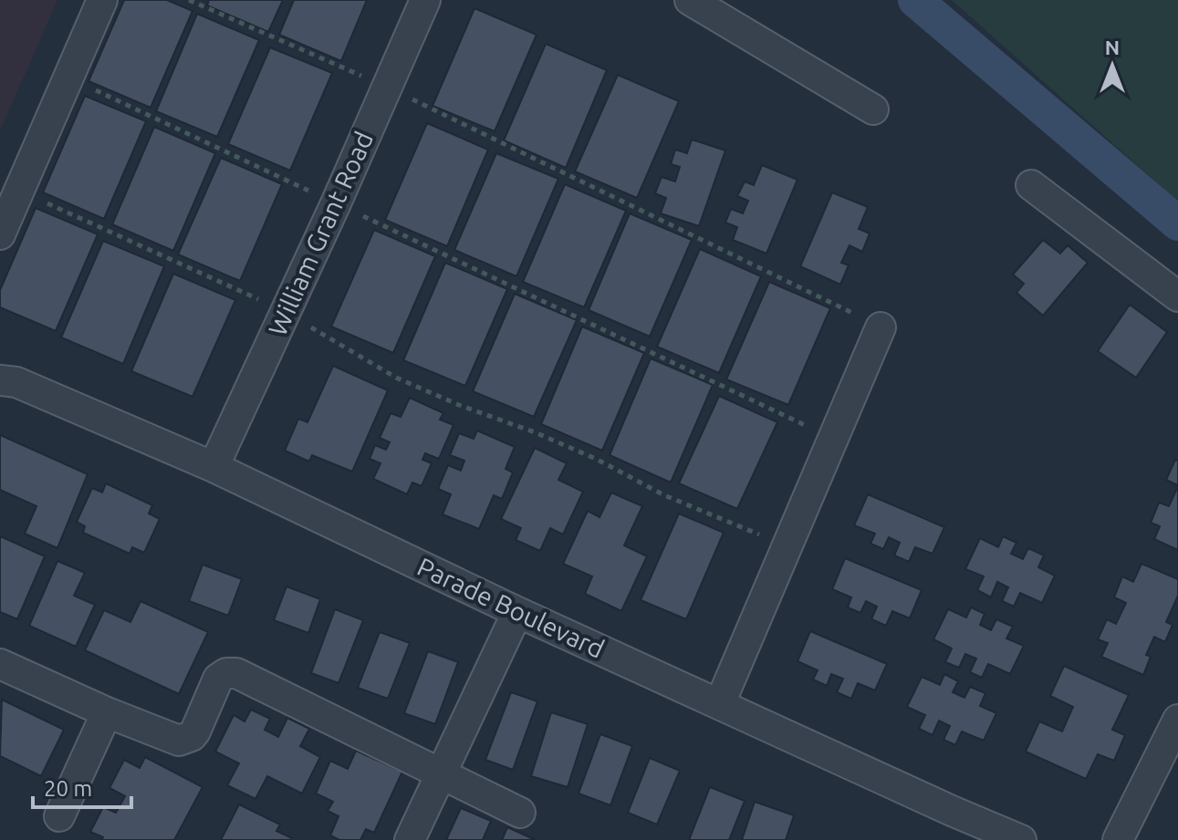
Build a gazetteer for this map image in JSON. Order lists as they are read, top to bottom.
{
  "streets": {
    "street": ["William Grant Road", "Parade Boulevard"]
  },
  "crossings": [
    ["William Grant Road", "Parade Boulevard"]
  ],
  "scale_bar": "20 m",
  "north": "top"
}
